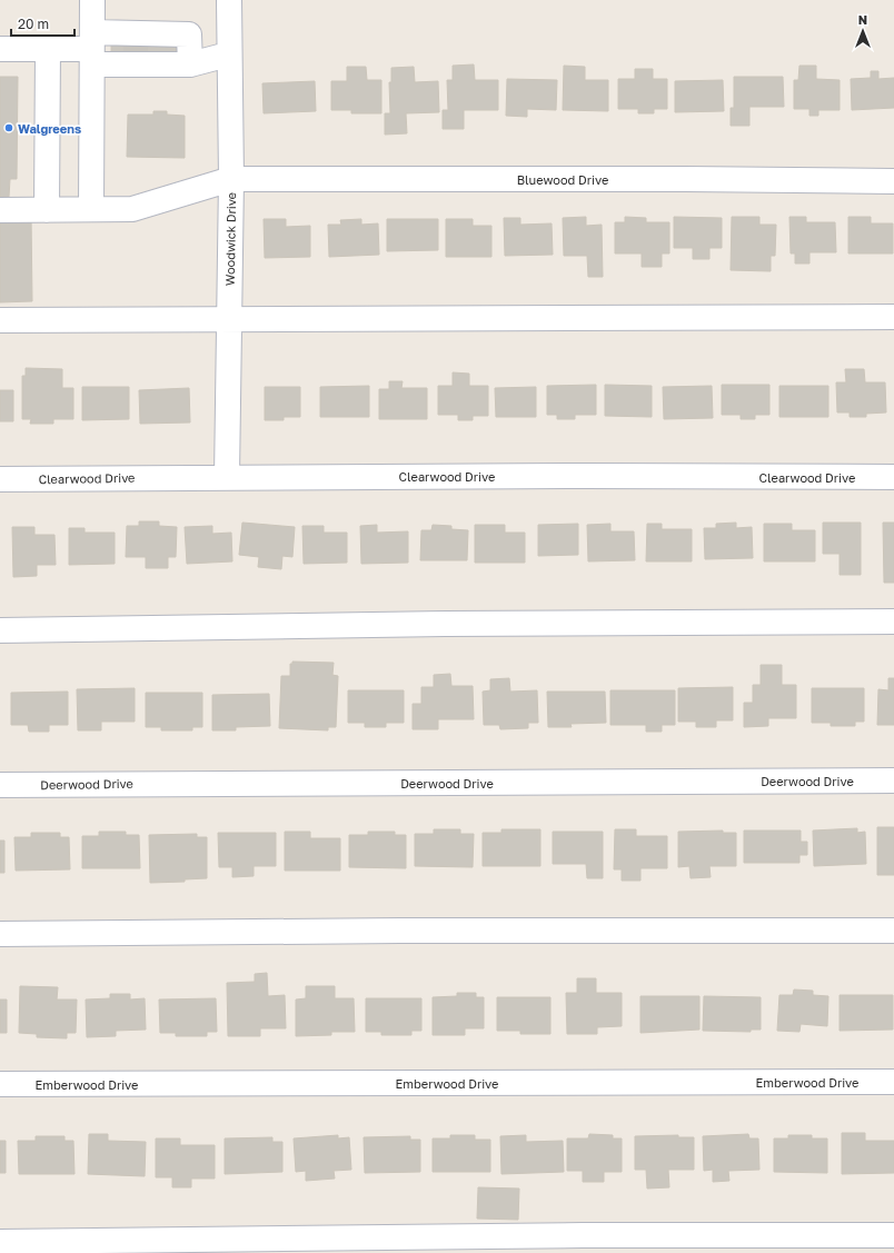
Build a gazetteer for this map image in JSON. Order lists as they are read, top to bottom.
{
  "streets": {
    "street": [
      "Bluewood Drive",
      "Woodwick Drive",
      "Clearwood Drive",
      "Deerwood Drive",
      "Emberwood Drive"
    ]
  },
  "crossings": [
    ["Bluewood Drive", "Woodwick Drive"],
    ["Woodwick Drive", "Clearwood Drive"]
  ],
  "places": ["Walgreens"],
  "scale_bar": "20 m",
  "north": "top"
}
